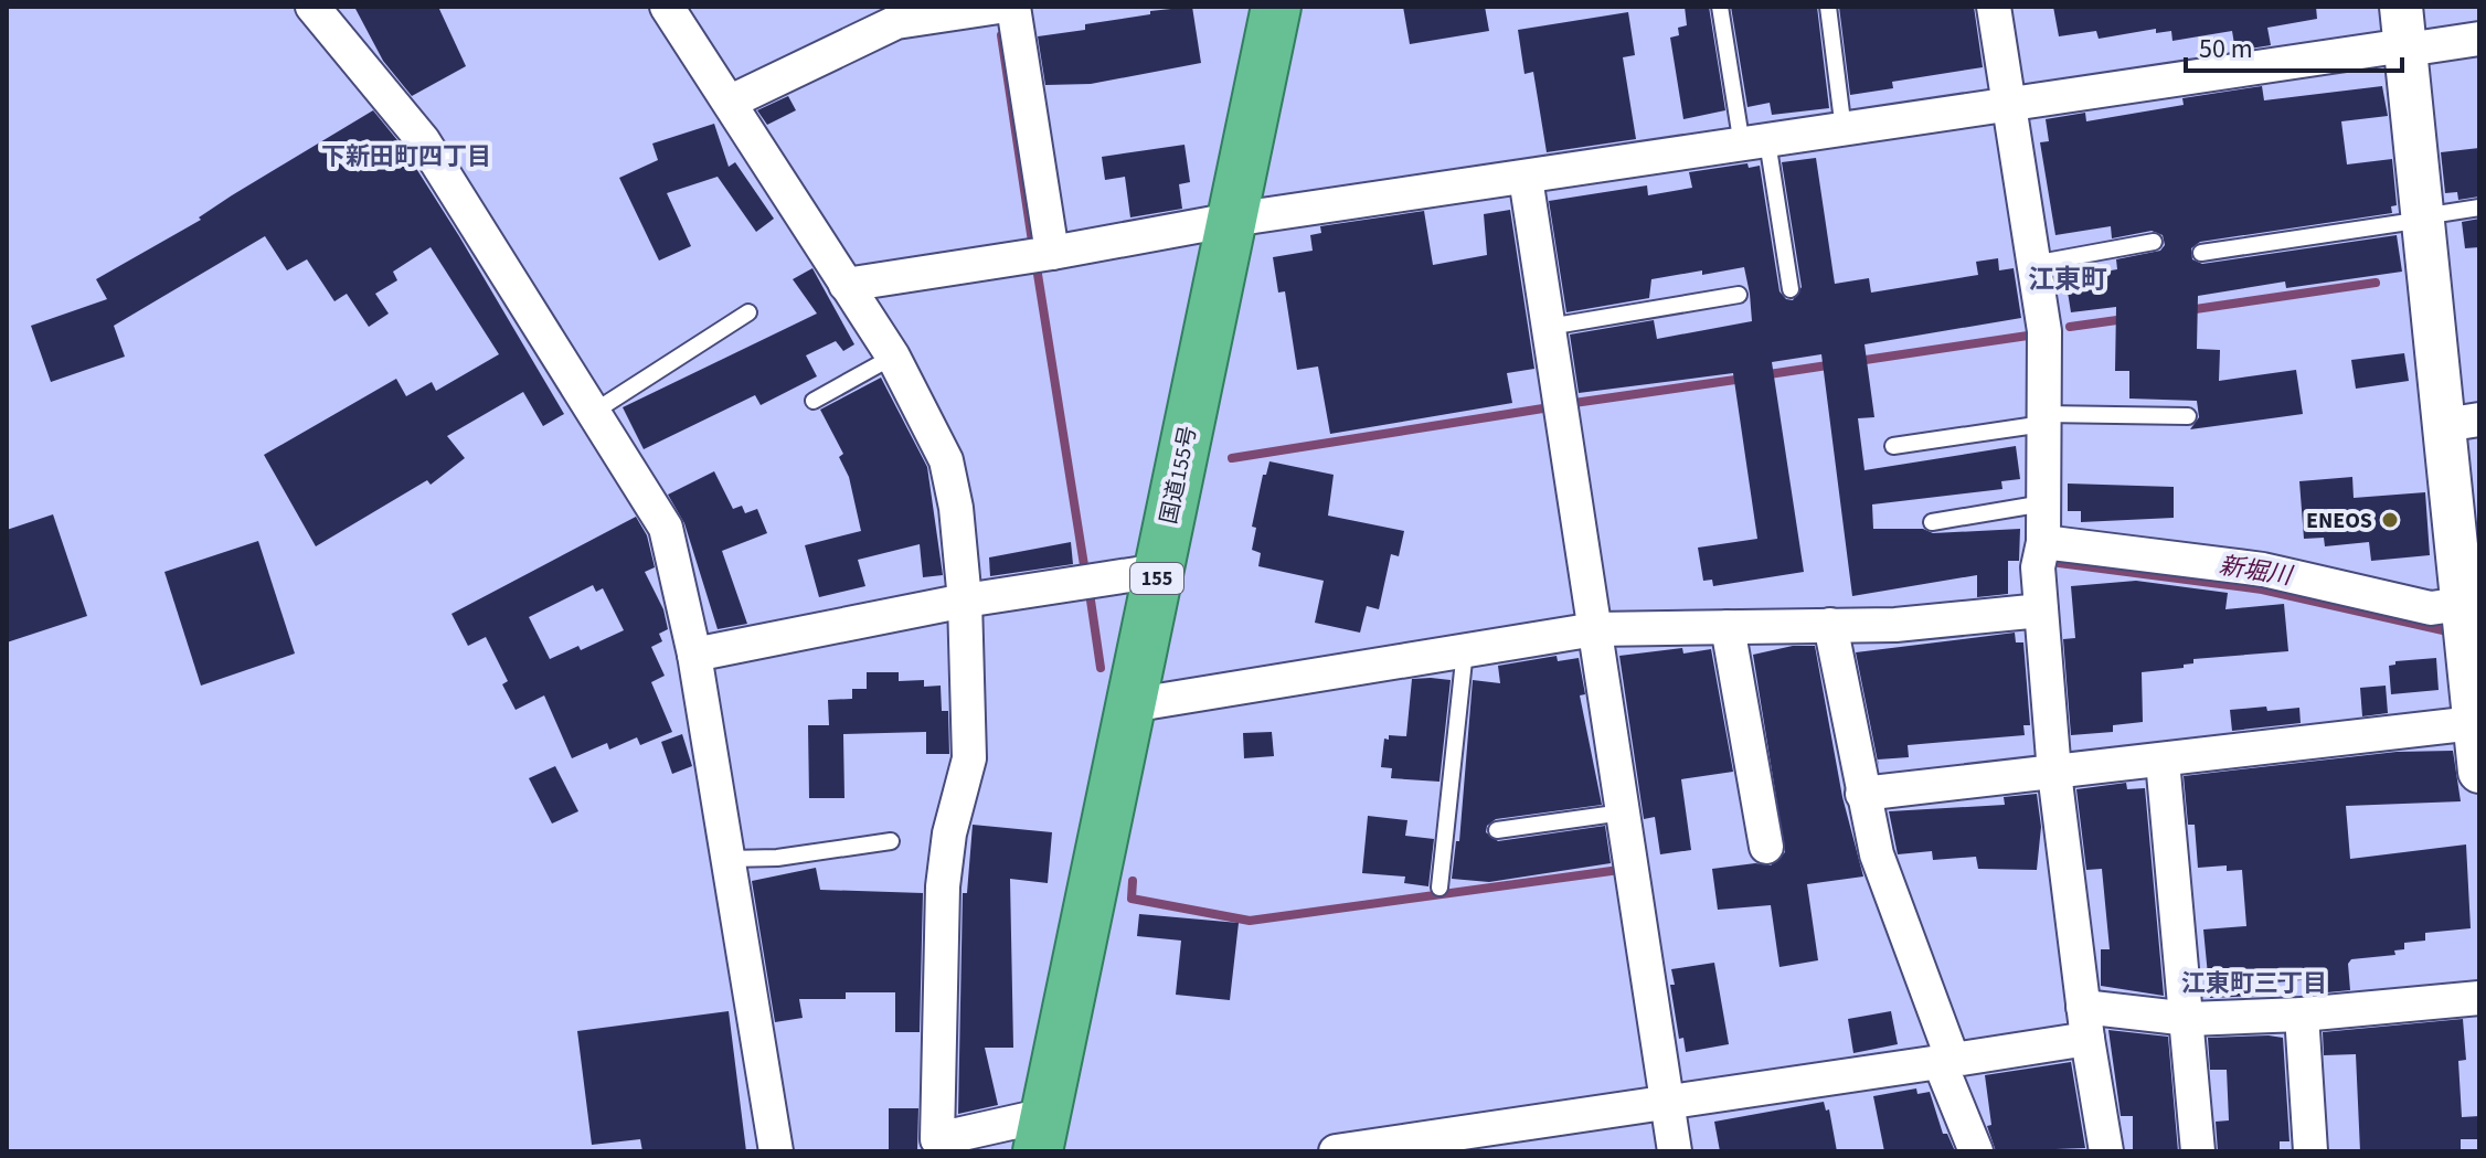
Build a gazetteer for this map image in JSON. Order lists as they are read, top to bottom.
{
  "streets": {
    "highway": ["国道155号", "155"]
  },
  "districts": ["下新田町四丁目", "江東町", "江東町三丁目"],
  "water": ["新堀川"],
  "places": ["ENEOS"],
  "scale_bar": "50 m"
}
